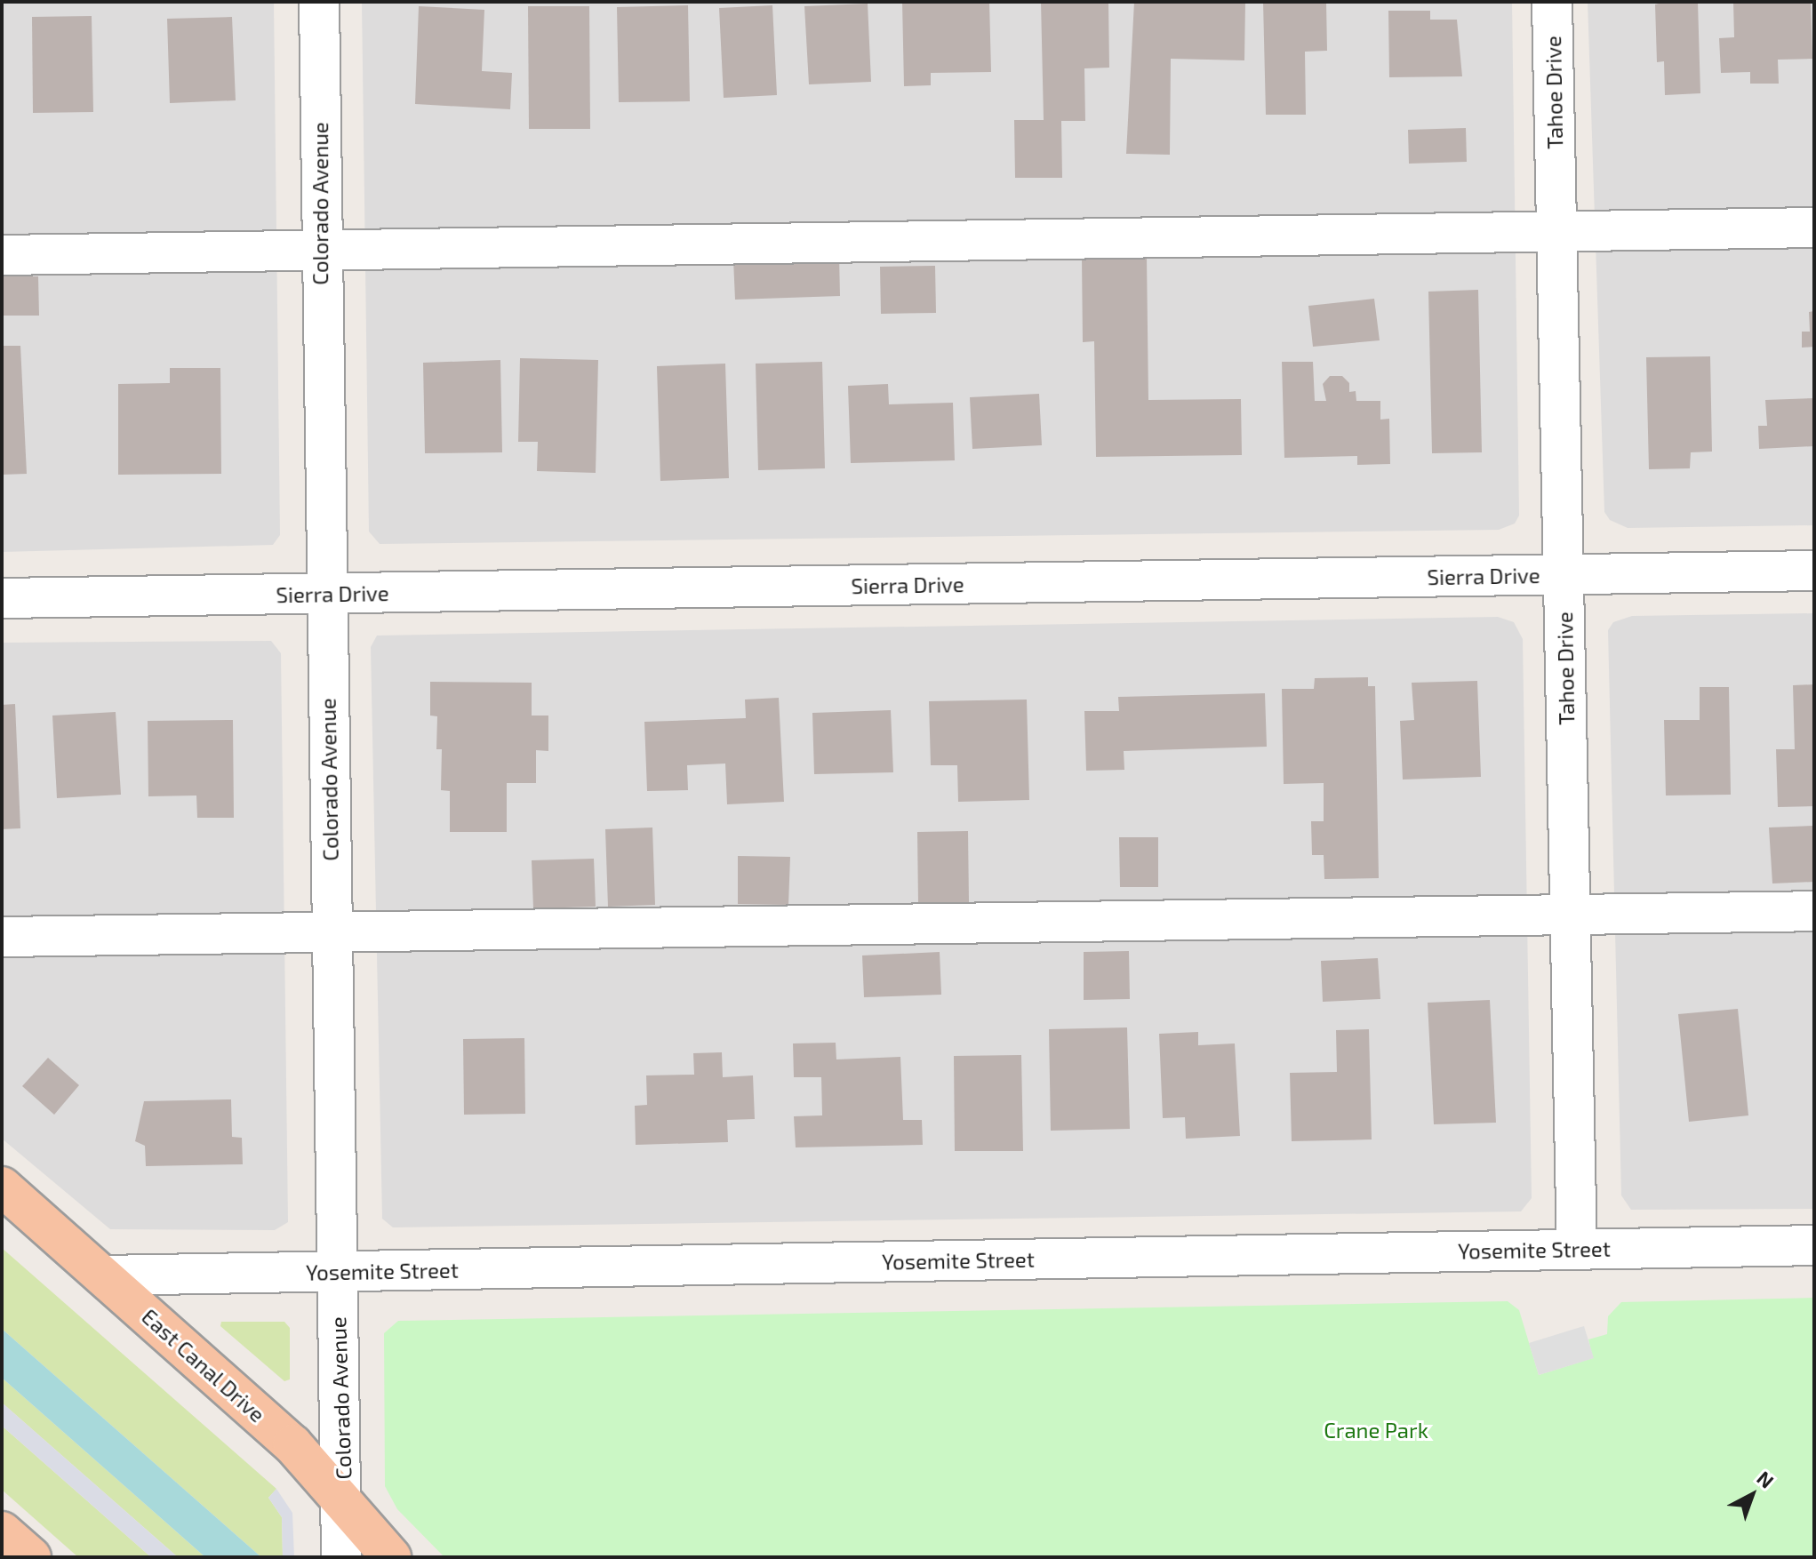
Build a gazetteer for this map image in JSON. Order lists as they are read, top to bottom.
{
  "streets": {
    "main road": ["East Canal Drive"],
    "street": [
      "Tahoe Drive",
      "Colorado Avenue",
      "Sierra Drive",
      "Yosemite Street"
    ]
  },
  "crossings": [
    ["Tahoe Drive", "Sierra Drive"],
    ["Tahoe Drive", "Yosemite Street"],
    ["Colorado Avenue", "Sierra Drive"],
    ["Colorado Avenue", "Yosemite Street"],
    ["Colorado Avenue", "East Canal Drive"],
    ["Yosemite Street", "East Canal Drive"]
  ],
  "parks": ["Crane Park"],
  "north": "top right"
}
